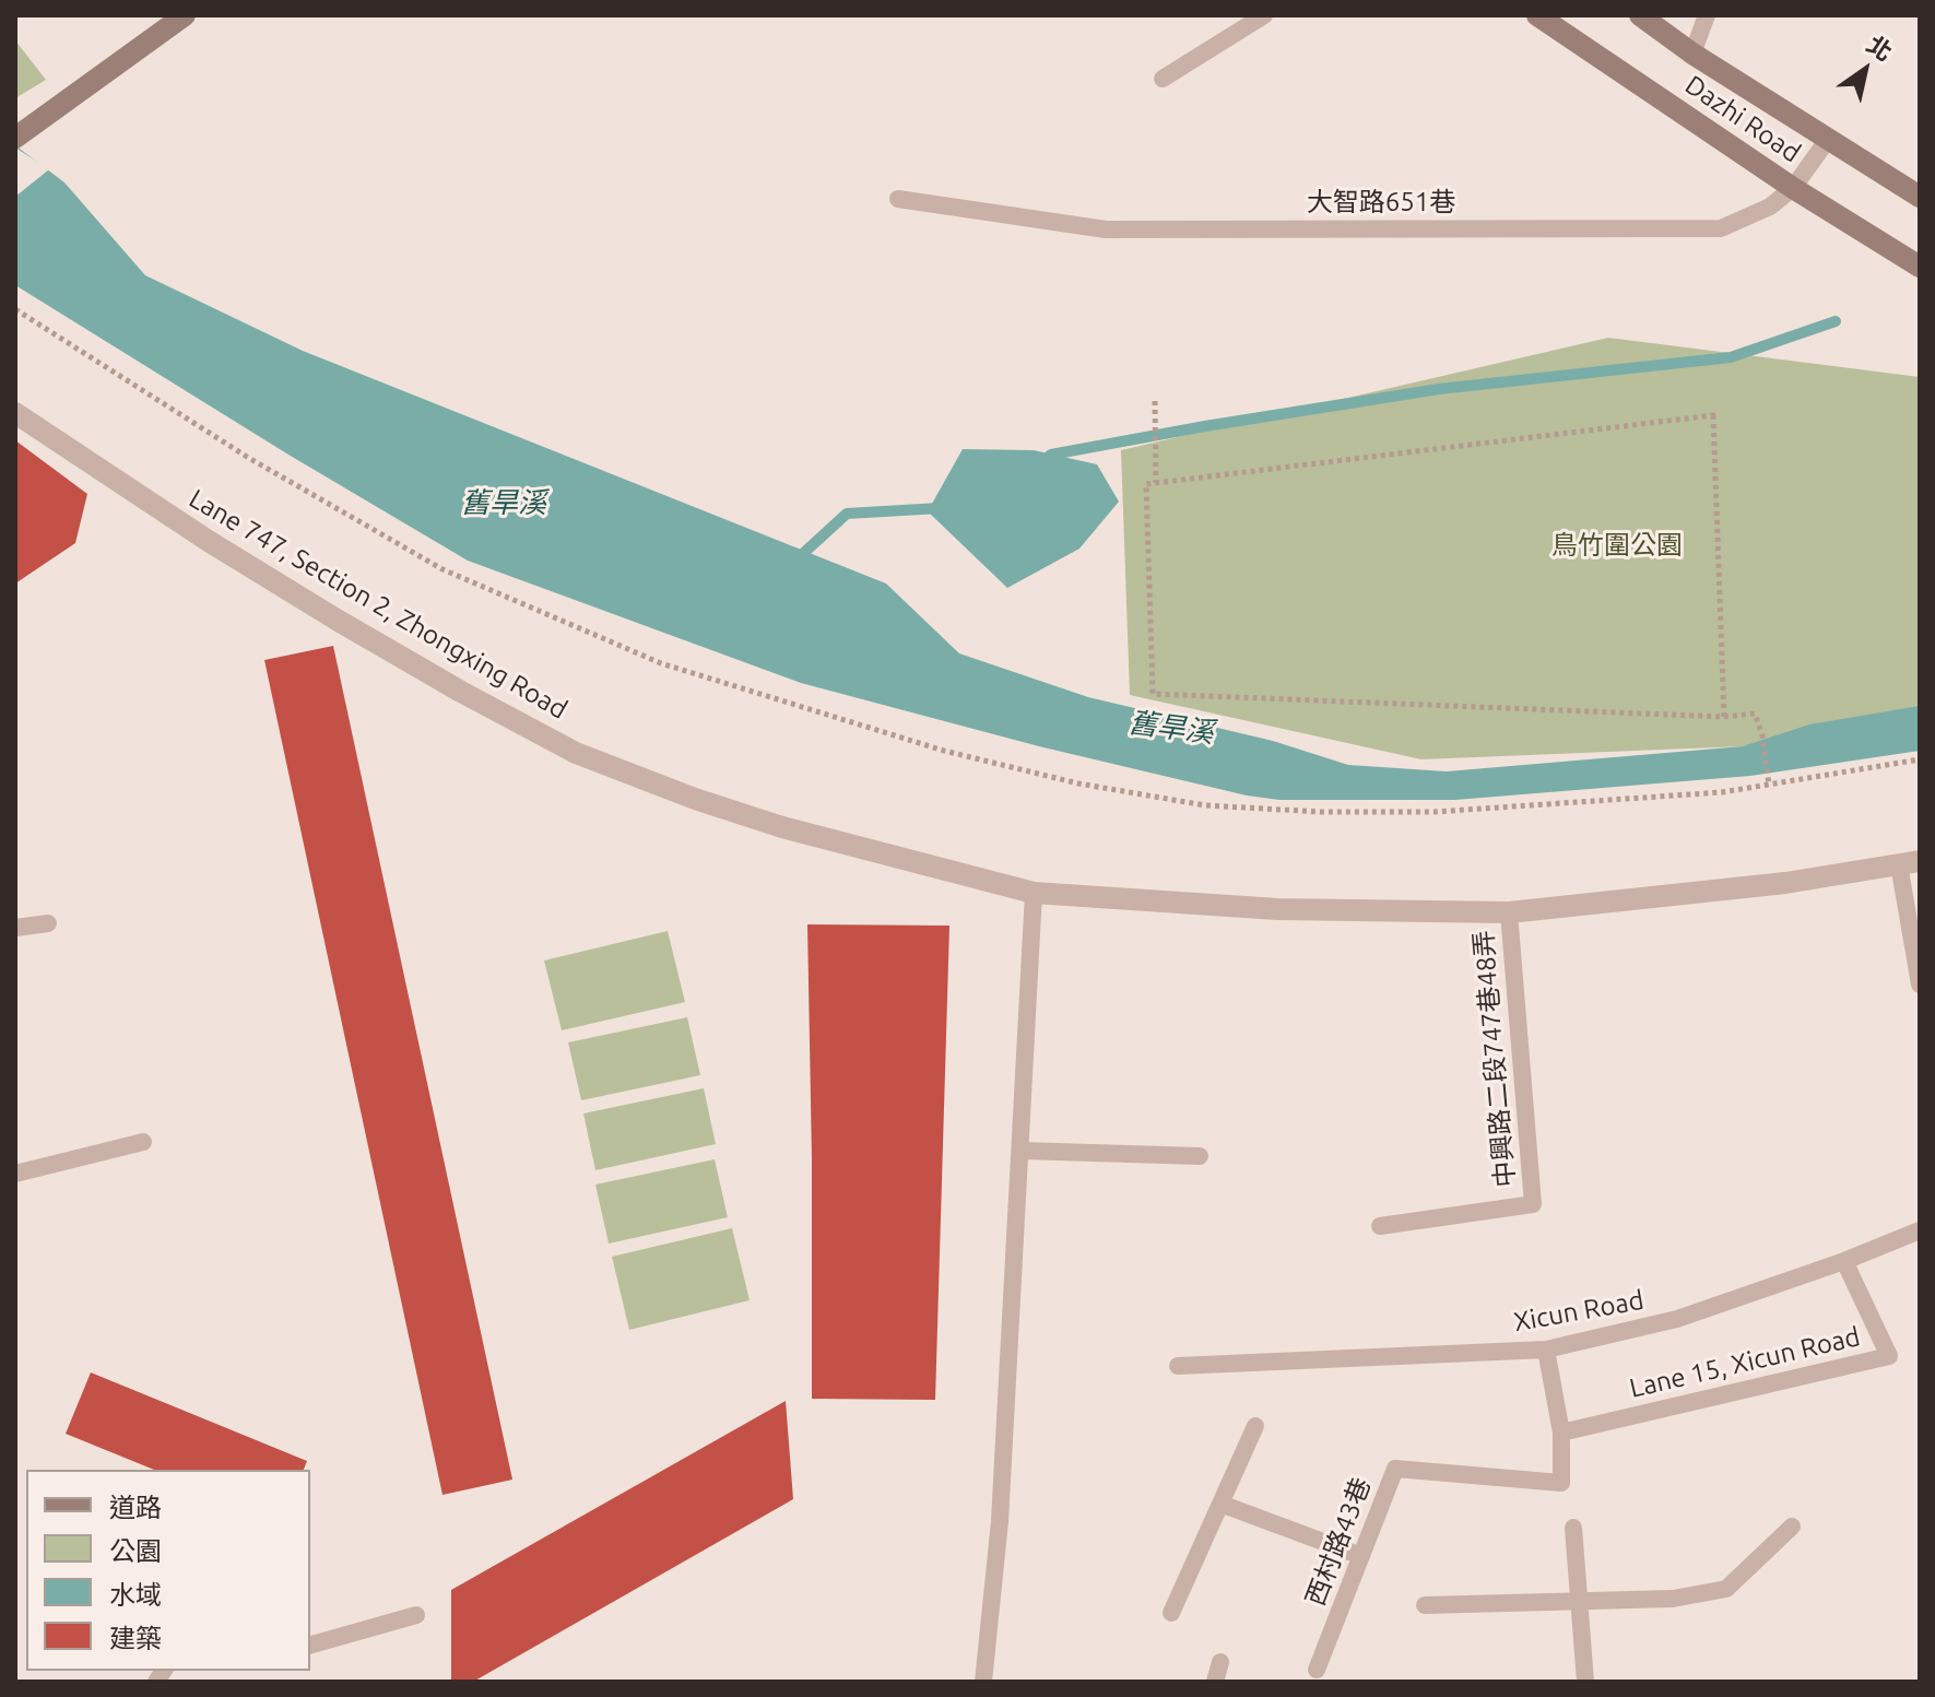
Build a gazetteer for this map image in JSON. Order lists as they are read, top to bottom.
{
  "streets": {
    "street": ["Dazhi Road", "Lane 747, Section 2, Zhongxing Road"],
    "lane": [
      "大智路651巷",
      "中興路二段747巷48弄",
      "Xicun Road",
      "Lane 15, Xicun Road",
      "西村路43巷"
    ]
  },
  "crossings": [
    ["Dazhi Road", "大智路651巷"],
    ["Lane 747, Section 2, Zhongxing Road", "中興路二段747巷48弄"],
    ["Xicun Road", "Lane 15, Xicun Road"],
    ["Xicun Road", "西村路43巷"],
    ["Lane 15, Xicun Road", "西村路43巷"]
  ],
  "water": ["舊旱溪"],
  "parks": ["鳥竹圍公園"],
  "legend": [
    "道路",
    "公園",
    "水域",
    "建築"
  ],
  "north": "top right"
}
